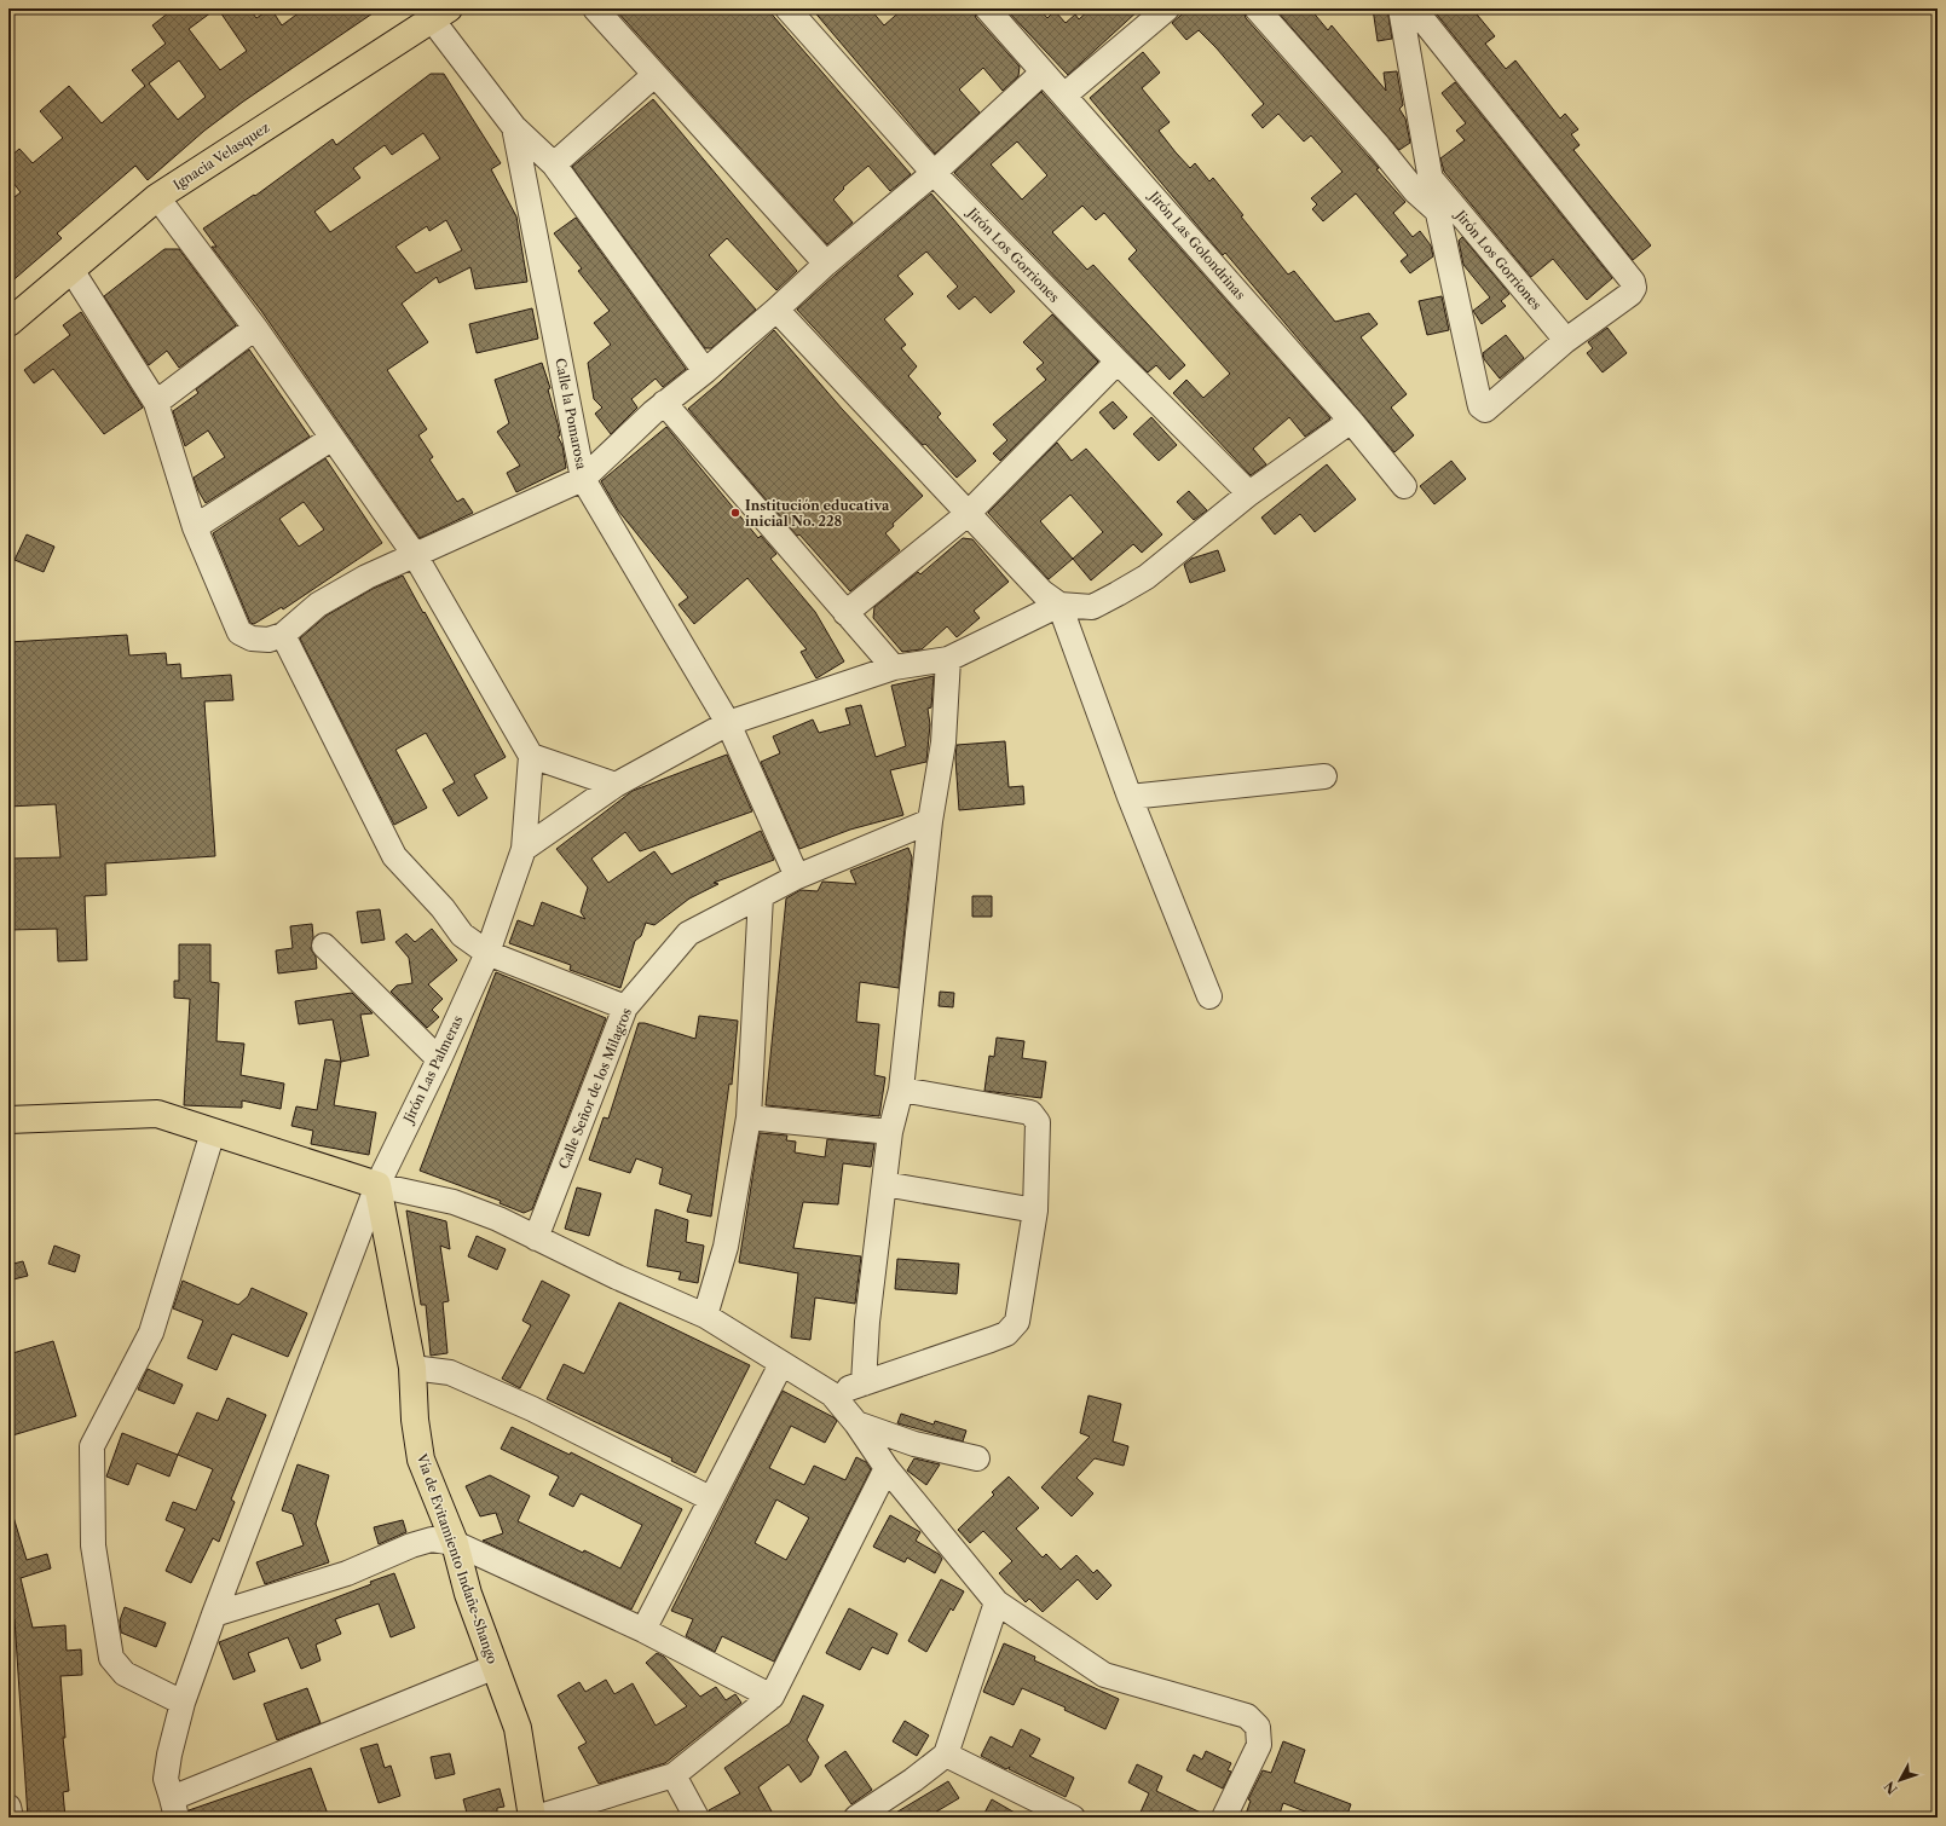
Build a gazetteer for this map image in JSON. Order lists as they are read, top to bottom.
{
  "streets": {
    "main road": ["Ignacia Velasquez", "Vía de Evitamiento Indañe-Shango"],
    "street": [
      "Jirón Las Golondrinas",
      "Jirón Los Gorriones",
      "Calle la Pomarosa",
      "Jirón Las Palmeras",
      "Calle Señor de los Milagros"
    ]
  },
  "crossings": [
    ["Calle la Pomarosa", "Calle Señor de los Milagros"],
    ["Jirón Las Palmeras", "Vía de Evitamiento Indañe-Shango"]
  ],
  "places": ["Institución educativa inicial No. 228"],
  "north": "bottom left"
}
